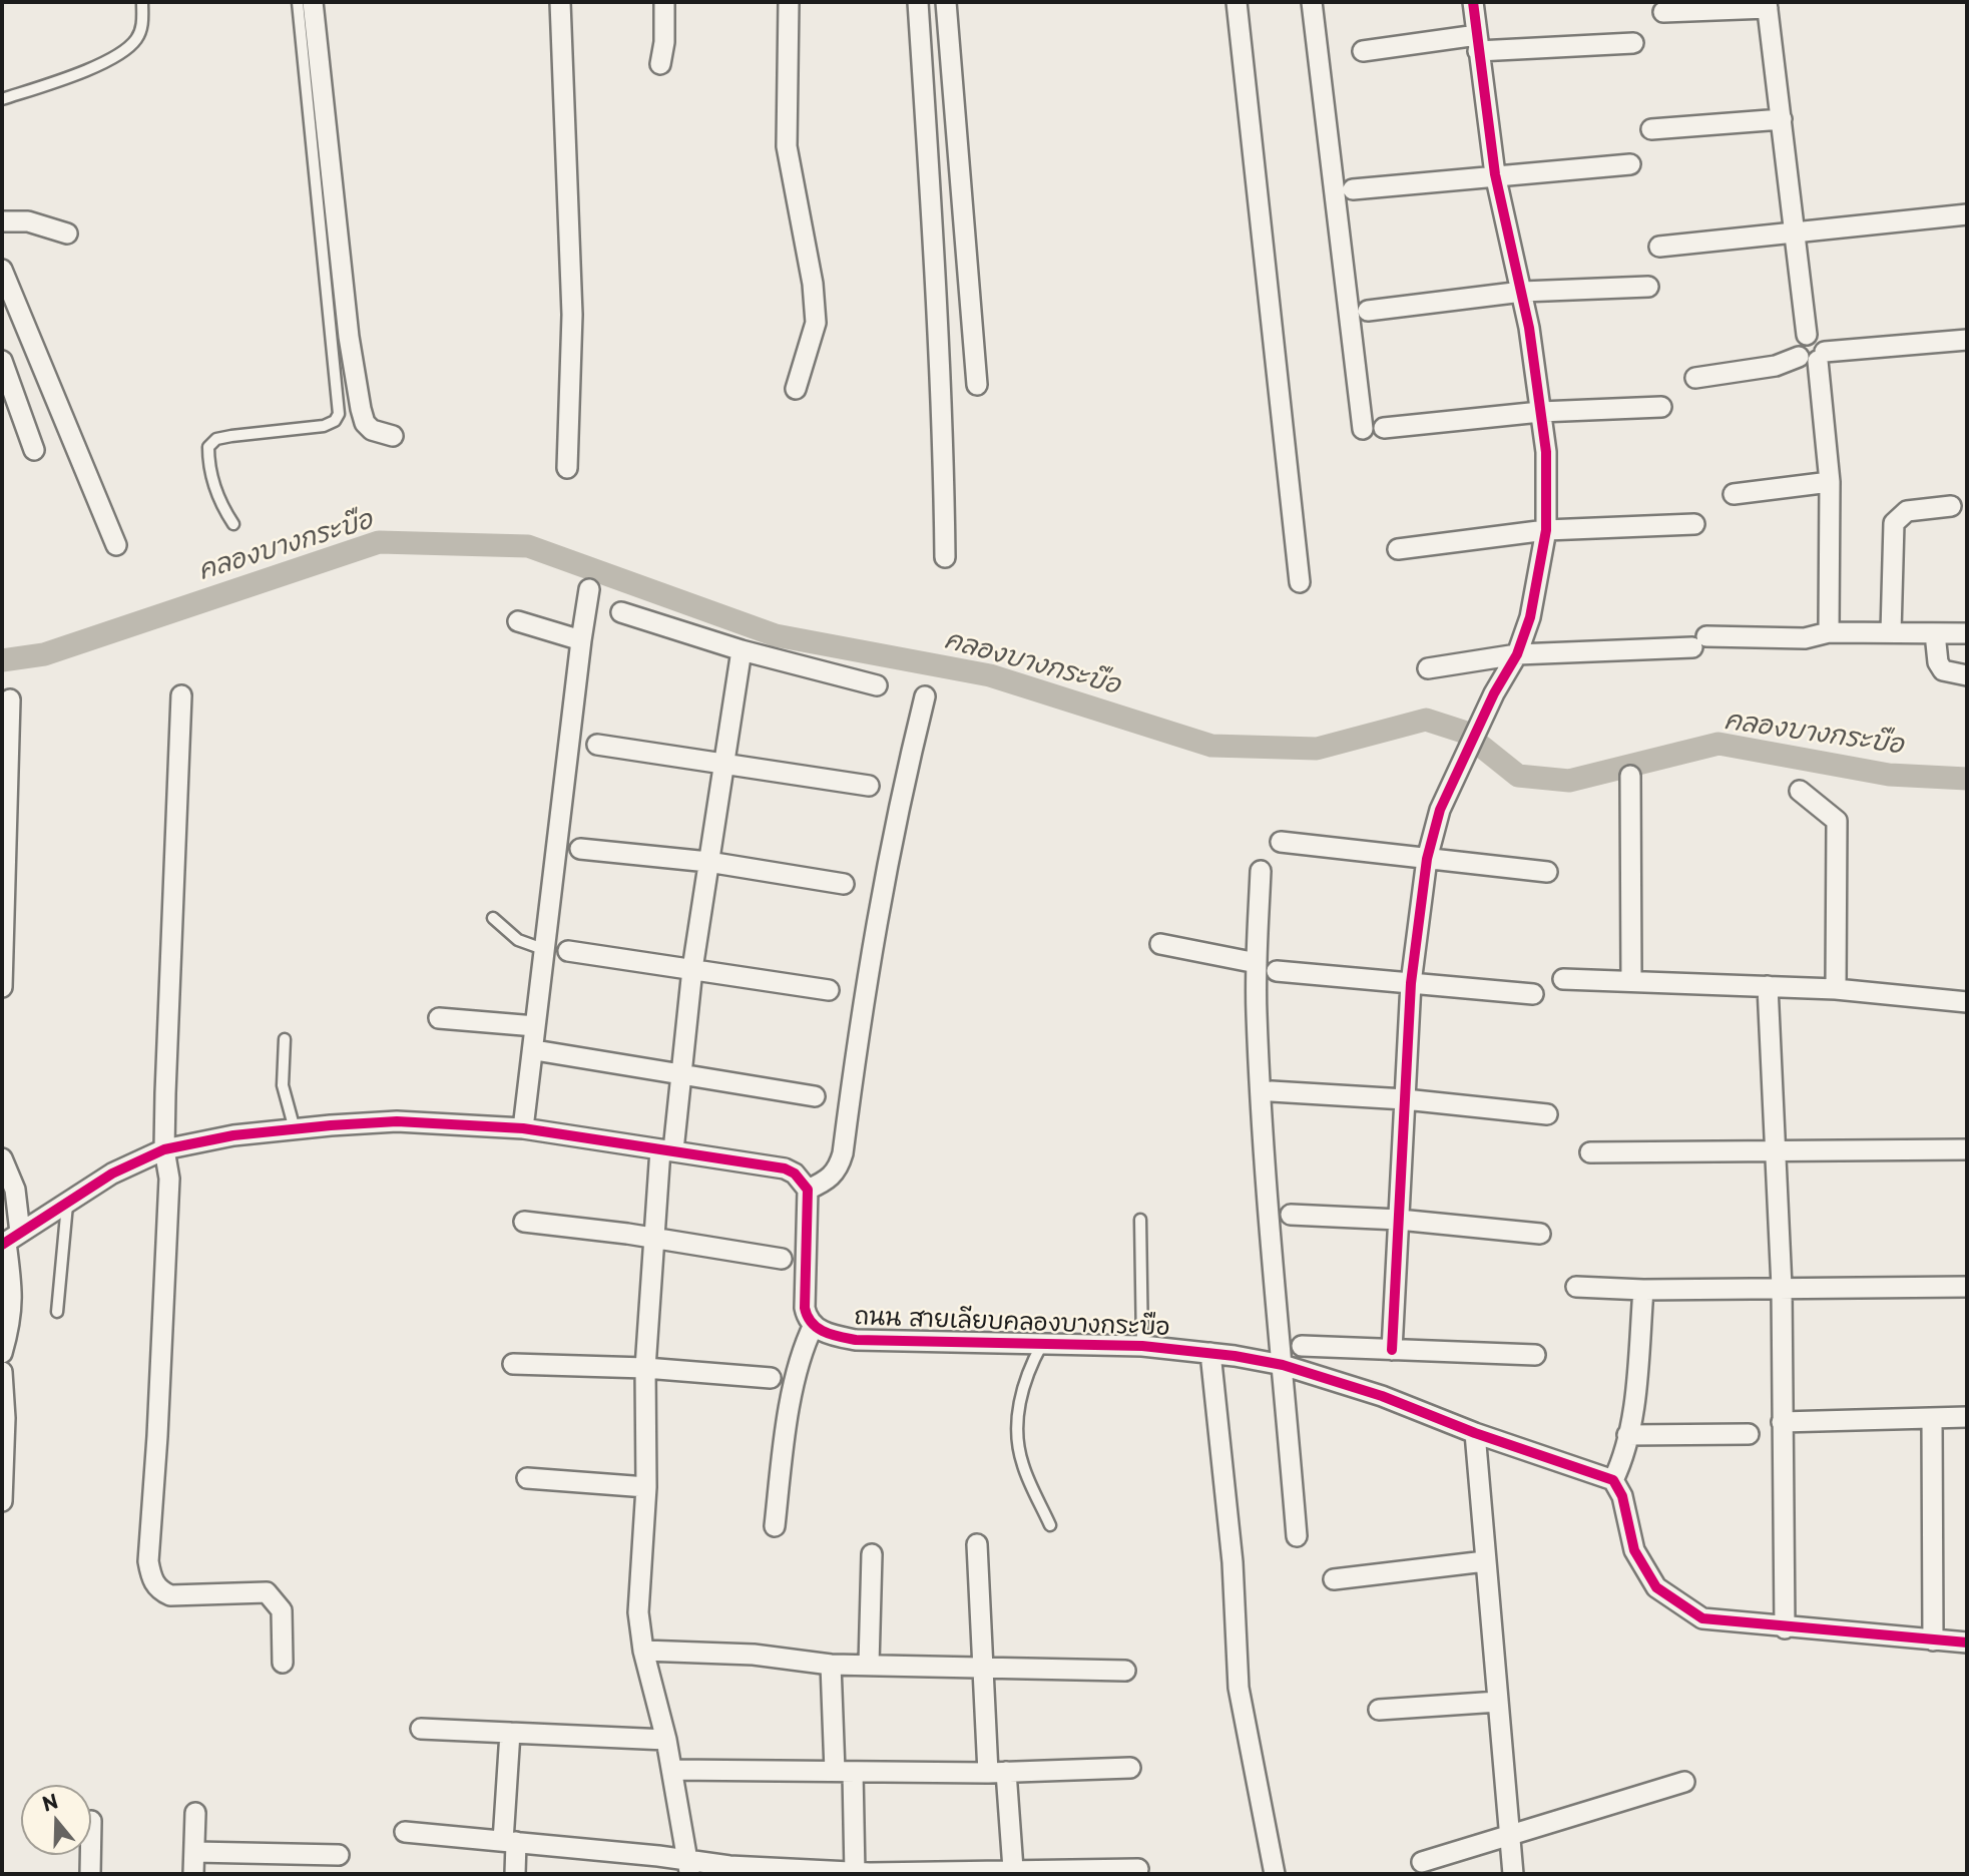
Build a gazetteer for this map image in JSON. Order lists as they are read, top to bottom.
{
  "streets": {
    "street": ["ถนน สายเลียบคลองบางกระบือ"]
  },
  "water": ["คลองบางกระบือ"],
  "north": "top"
}
